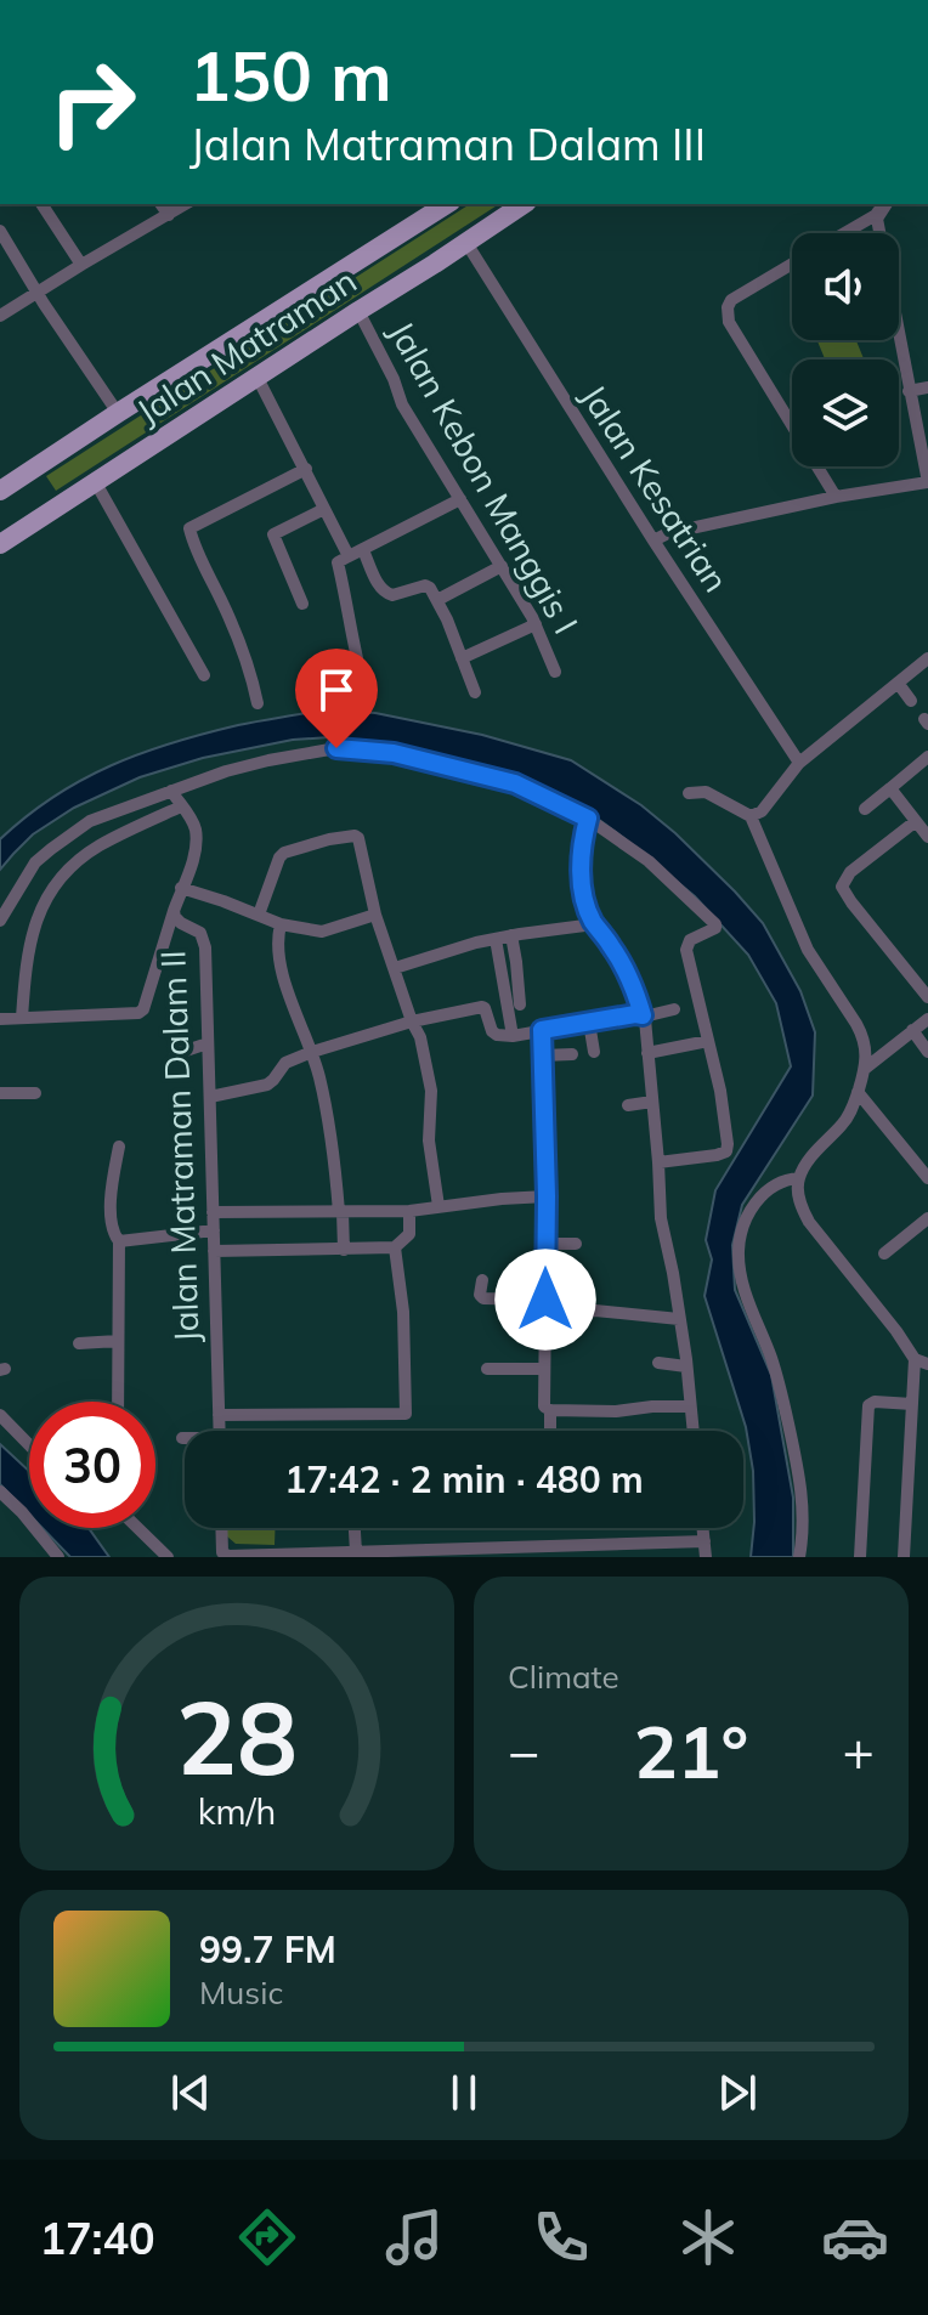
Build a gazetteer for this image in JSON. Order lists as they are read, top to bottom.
{
  "streets": {
    "main road": ["Jalan Matraman"],
    "street": ["Jalan Kebon Manggis I", "Jalan Kesatrian", "Jalan Matraman Dalam II"]
  },
  "crossings": [
    ["Jalan Matraman", "Jalan Kebon Manggis I"],
    ["Jalan Matraman", "Jalan Kesatrian"]
  ],
  "page": {
    "turn": ["150 m", "Jalan Matraman Dalam III"],
    "limit": "30",
    "trip": "17:42 · 2 min · 480 m",
    "tile": "Climate",
    "heat": ["−", "21°", "+"],
    "song": ["99.7 FM", "Music"],
    "tabs": "17:40",
    "gauge": ["28", "km/h"]
  }
}
